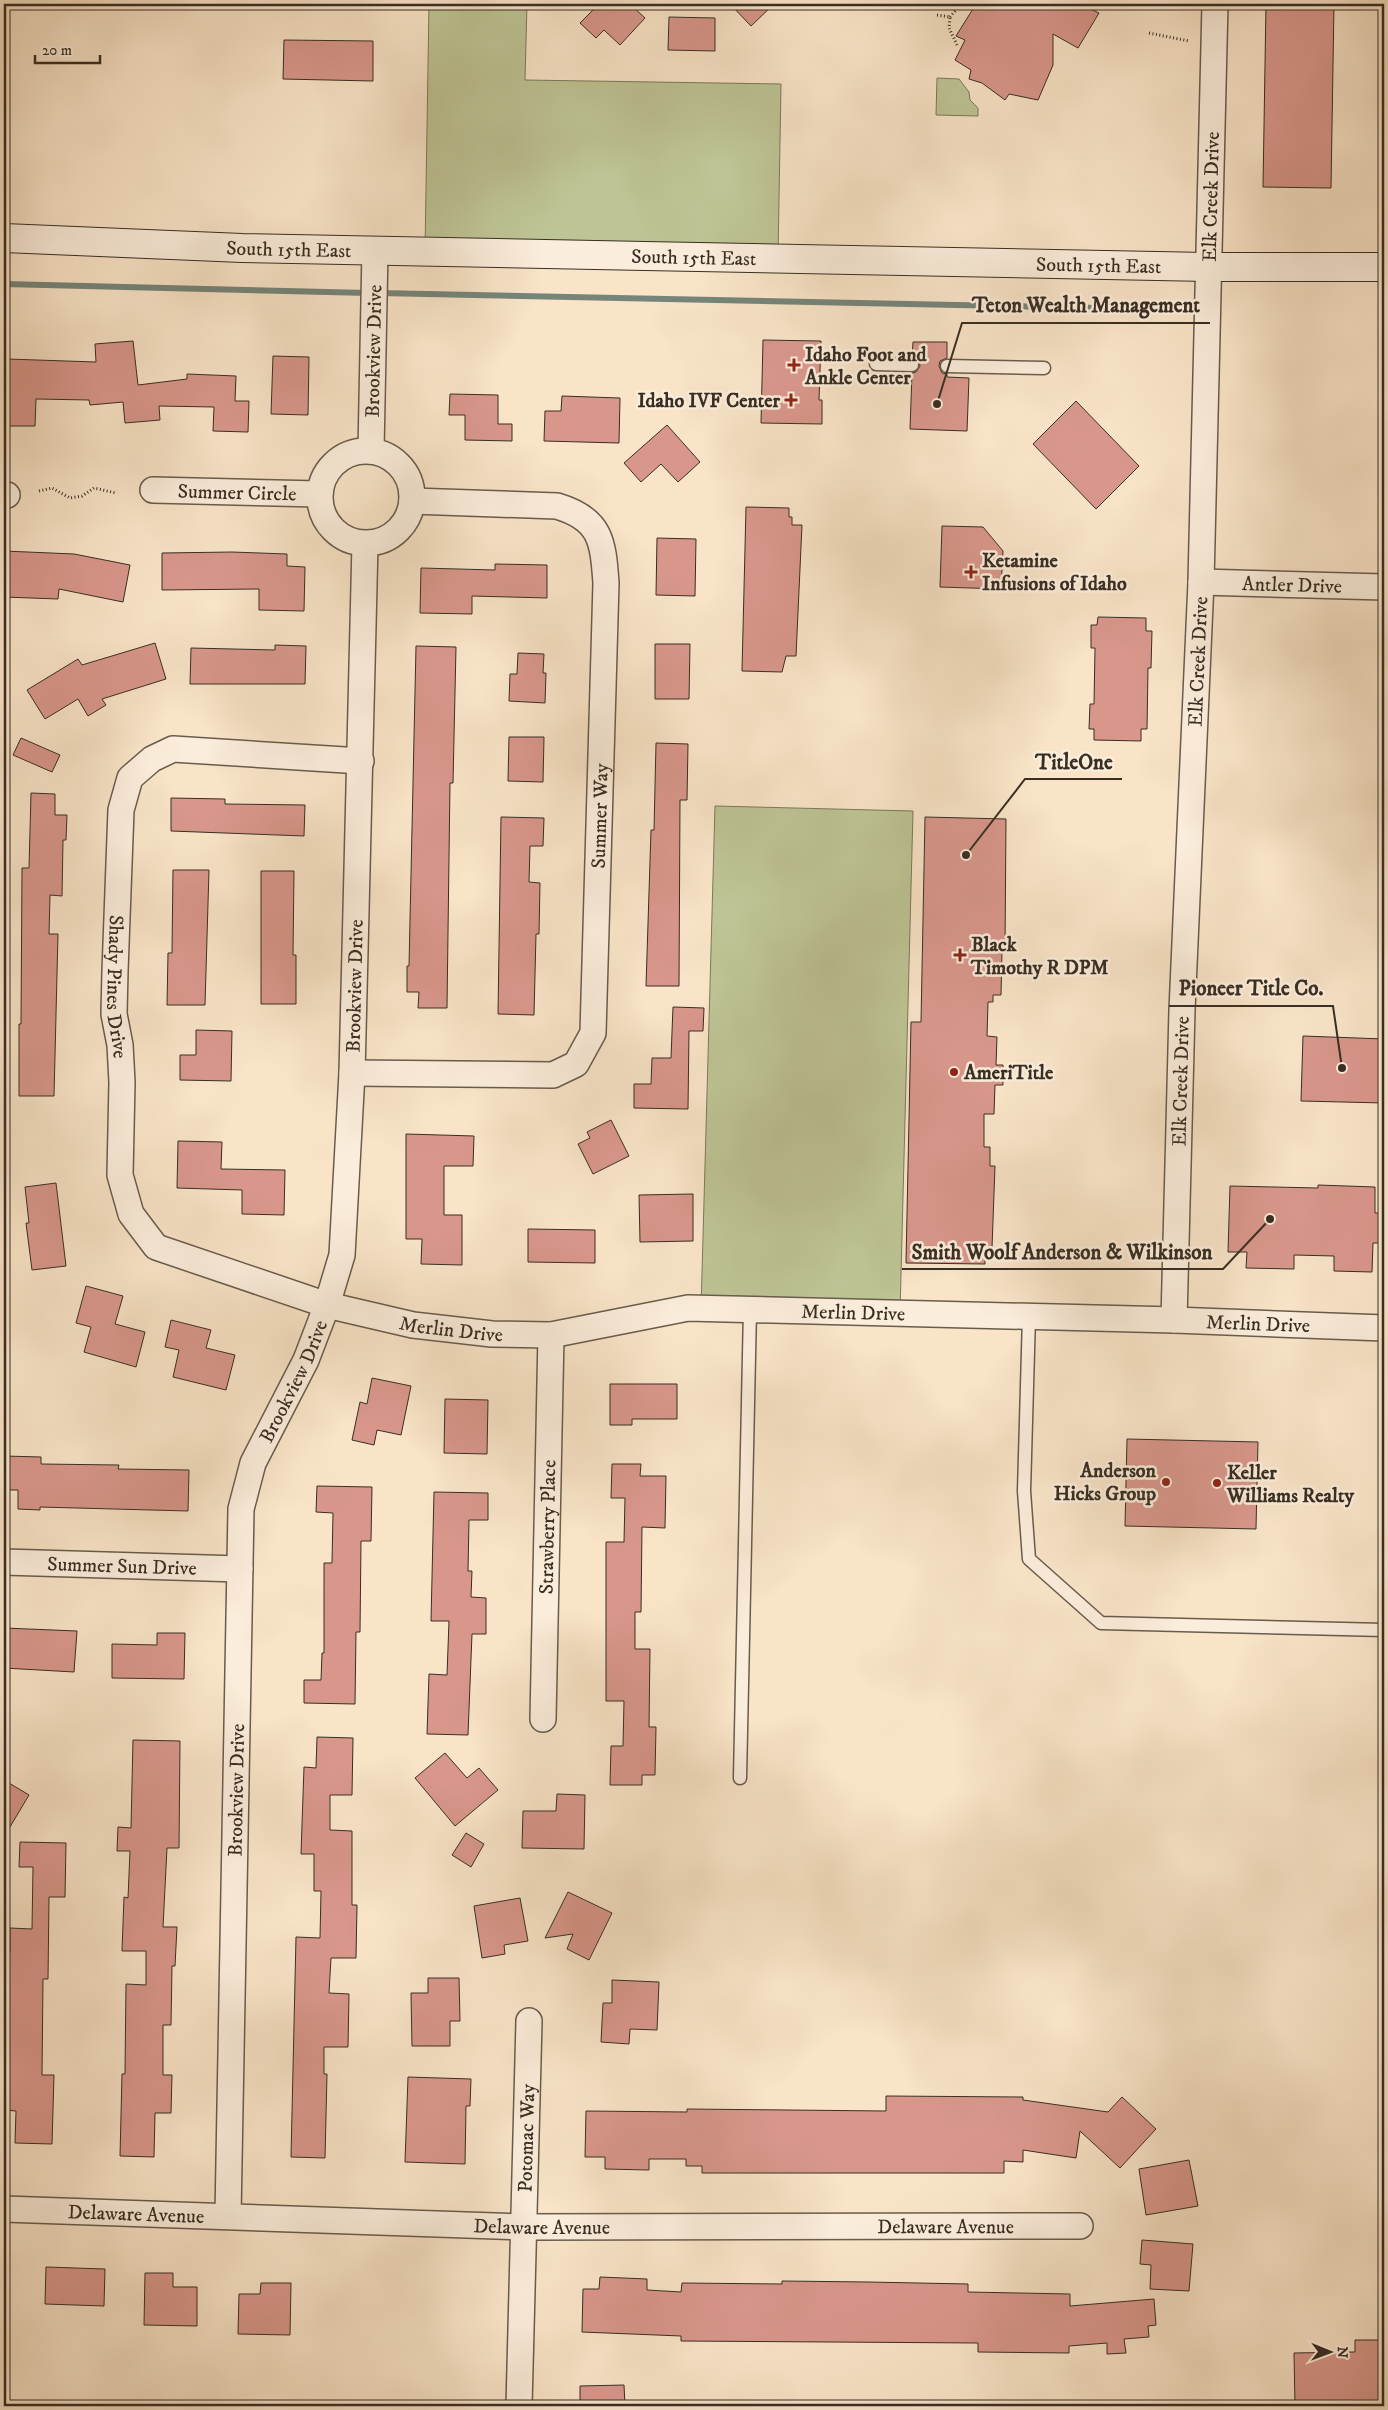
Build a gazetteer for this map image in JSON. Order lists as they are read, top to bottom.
{
  "streets": {
    "main road": ["South 15th East"],
    "street": [
      "Elk Creek Drive",
      "Brookview Drive",
      "Summer Circle",
      "Antler Drive",
      "Summer Way",
      "Shady Pines Drive",
      "Merlin Drive",
      "Strawberry Place",
      "Summer Sun Drive",
      "Potomac Way",
      "Delaware Avenue"
    ]
  },
  "crossings": [
    ["Elk Creek Drive", "South 15th East"],
    ["Elk Creek Drive", "Antler Drive"],
    ["Elk Creek Drive", "Merlin Drive"],
    ["South 15th East", "Brookview Drive"],
    ["Brookview Drive", "Summer Circle"],
    ["Brookview Drive", "Summer Way"],
    ["Brookview Drive", "Shady Pines Drive"],
    ["Brookview Drive", "Merlin Drive"],
    ["Brookview Drive", "Summer Sun Drive"],
    ["Brookview Drive", "Delaware Avenue"],
    ["Summer Circle", "Summer Way"],
    ["Shady Pines Drive", "Merlin Drive"],
    ["Merlin Drive", "Strawberry Place"],
    ["Potomac Way", "Delaware Avenue"]
  ],
  "places": {
    "health": [
      "Idaho Foot and Ankle Center",
      "Idaho IVF Center",
      "Ketamine Infusions of Idaho",
      "Black Timothy R DPM"
    ],
    "other": [
      "Teton Wealth Management",
      "TitleOne",
      "Pioneer Title Co.",
      "AmeriTitle",
      "Smith Woolf Anderson & Wilkinson",
      "Anderson Hicks Group",
      "Keller Williams Realty"
    ]
  },
  "scale_bar": "20 m",
  "north": "right"
}
